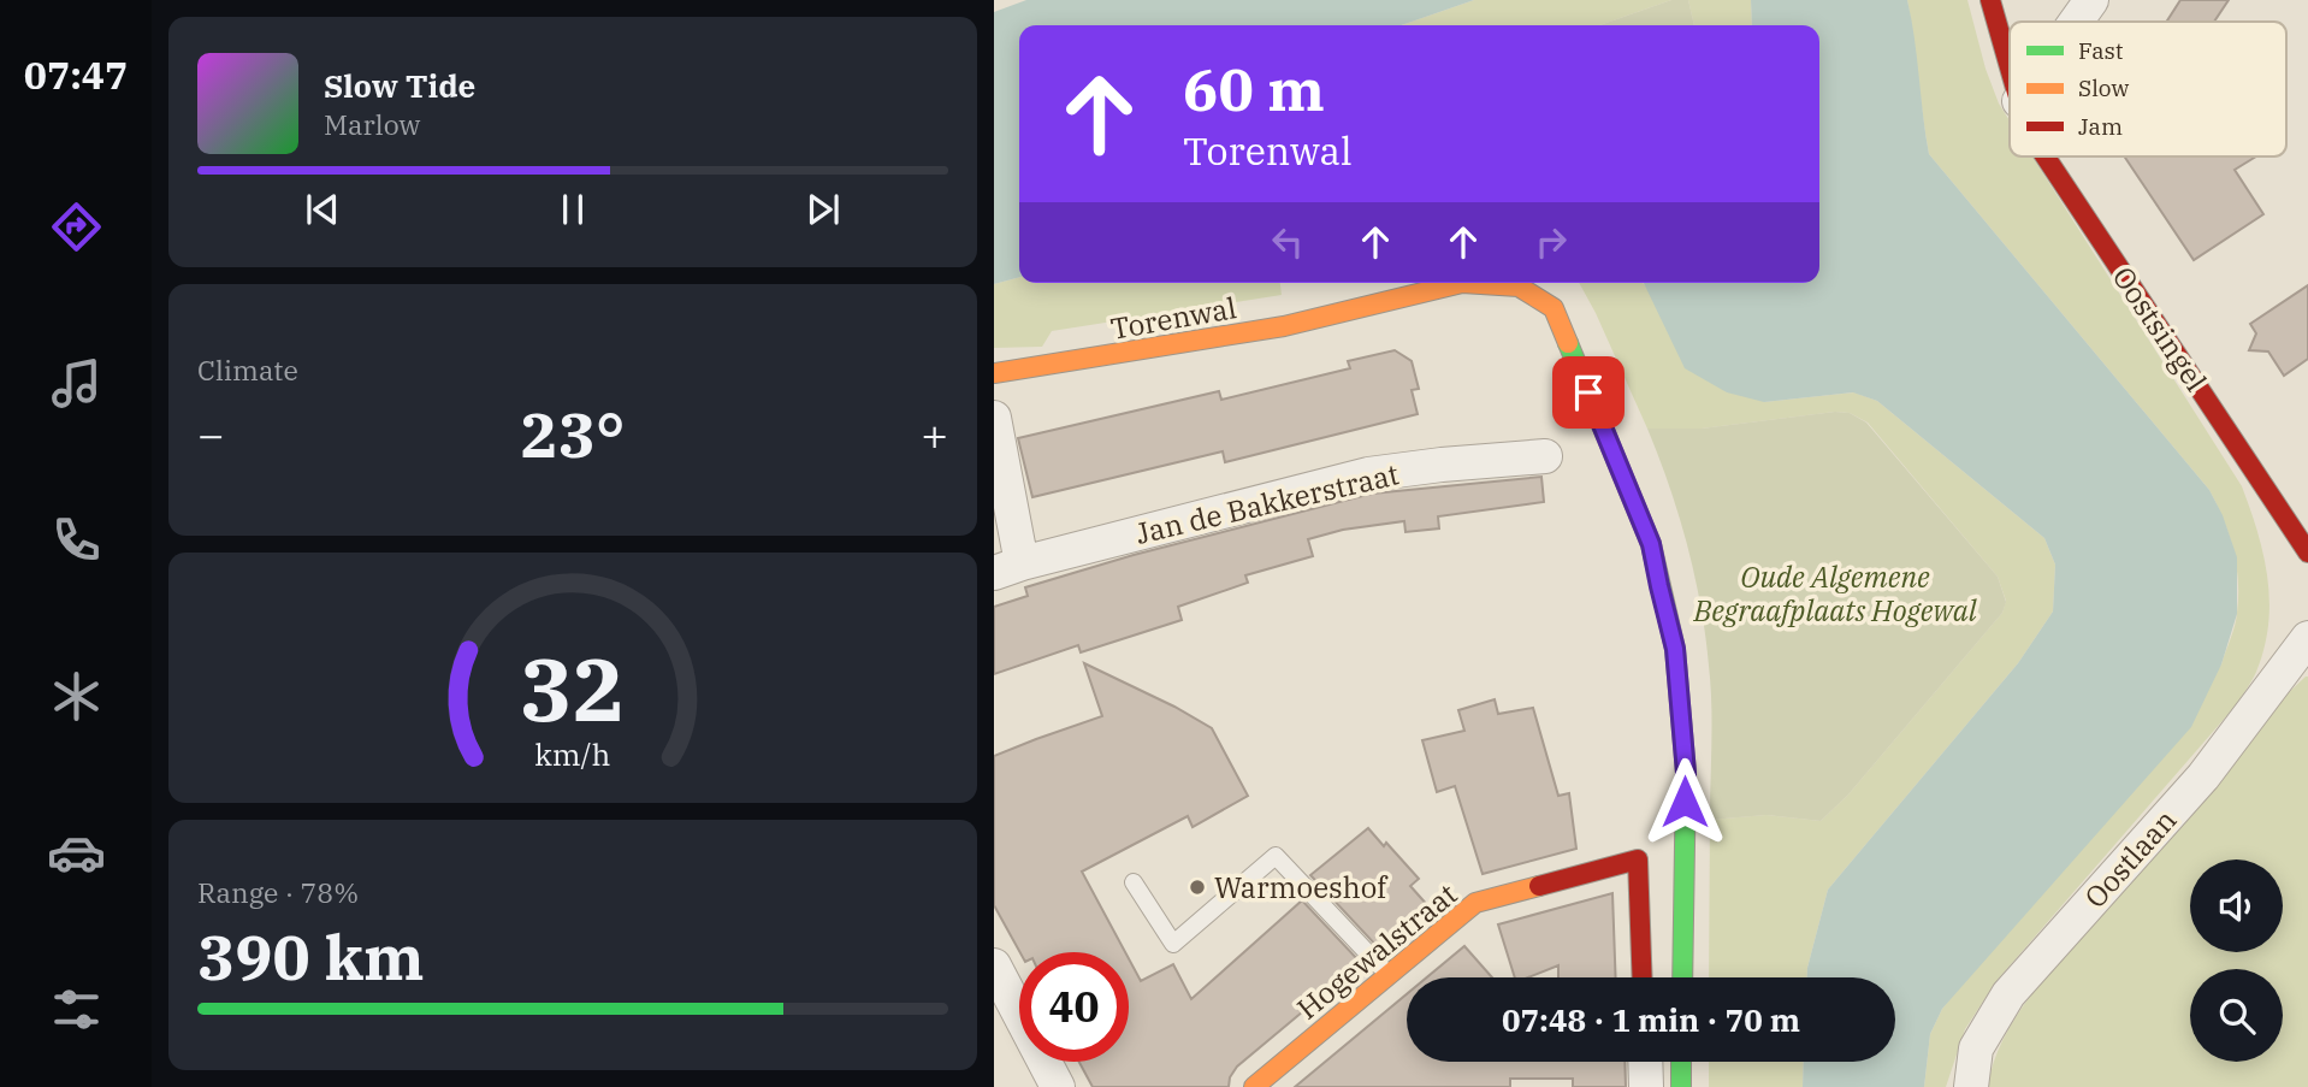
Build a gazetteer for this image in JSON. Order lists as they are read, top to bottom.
{
  "streets": {
    "street": [
      "Torenwal",
      "Oostsingel",
      "Jan de Bakkerstraat",
      "Oostlaan",
      "Hogewalstraat"
    ]
  },
  "parks": ["Oude Algemene Begraafplaats Hogewal"],
  "places": ["Warmoeshof"],
  "legend": ["Fast", "Slow", "Jam"],
  "page": {
    "tabs": "07:47",
    "turn": ["60 m", "Torenwal"],
    "song": ["Slow Tide", "Marlow"],
    "tile": [
      "Climate",
      ["Range · 78%", "390 km"]
    ],
    "heat": ["−", "23°", "+"],
    "limit": "40",
    "trip": "07:48 · 1 min · 70 m",
    "gauge": ["32", "km/h"]
  }
}
